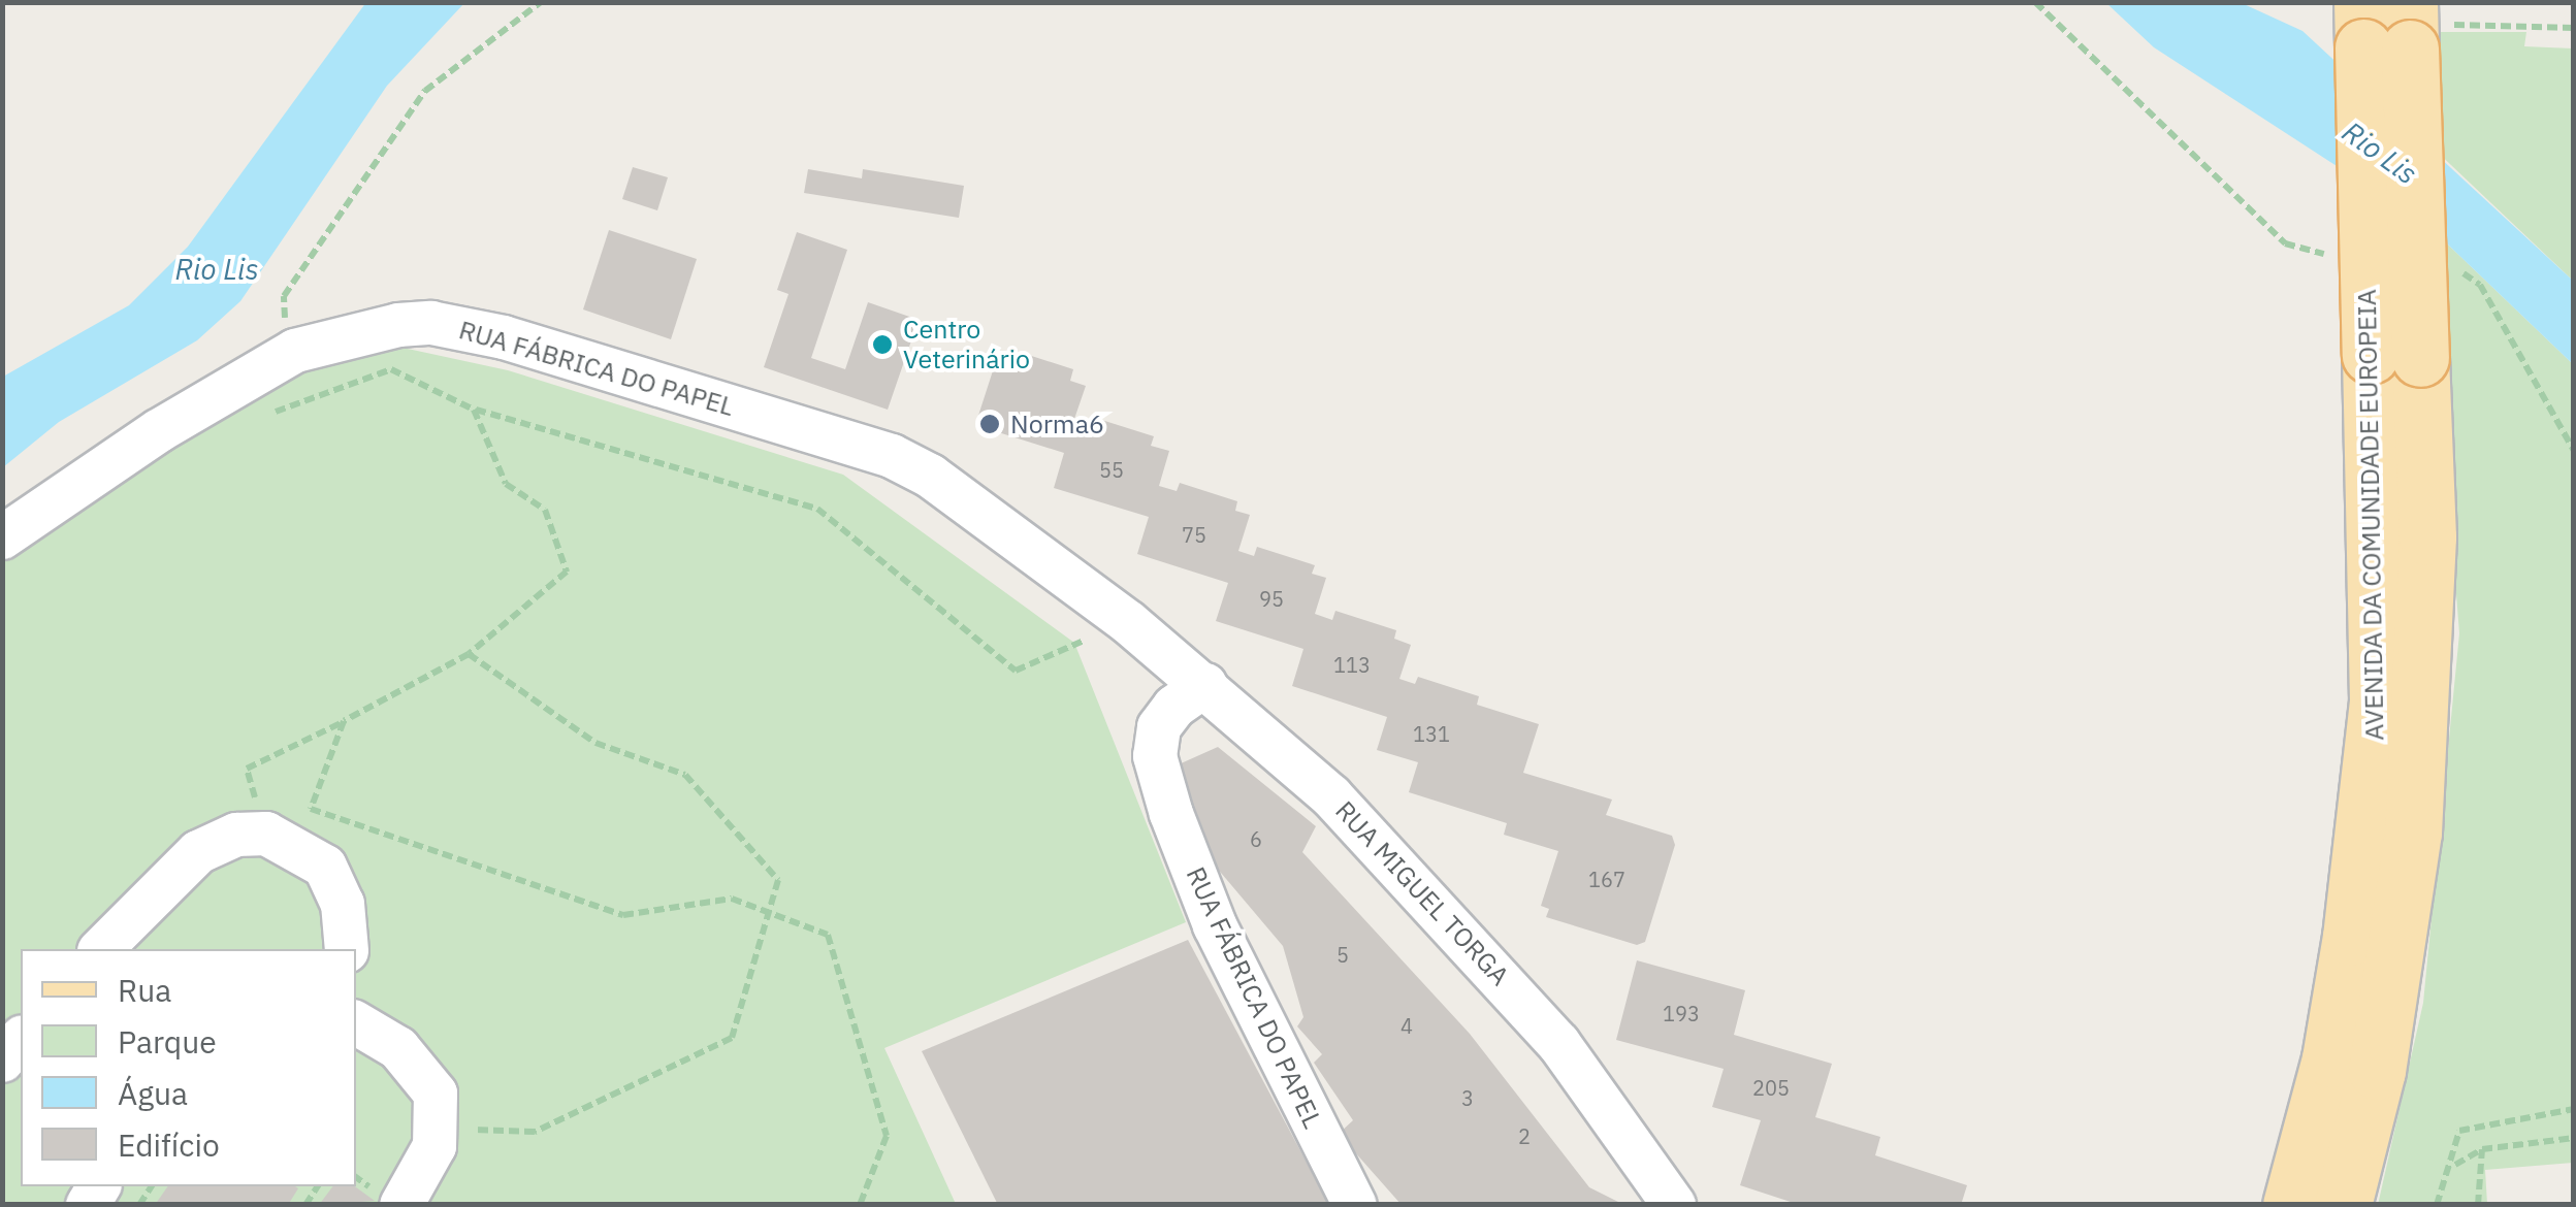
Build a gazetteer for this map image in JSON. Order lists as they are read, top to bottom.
{
  "streets": {
    "main road": ["AVENIDA DA COMUNIDADE EUROPEIA"],
    "street": ["RUA FÁBRICA DO PAPEL", "RUA MIGUEL TORGA"]
  },
  "crossings": [
    ["RUA FÁBRICA DO PAPEL", "RUA MIGUEL TORGA"]
  ],
  "water": ["Rio Lis"],
  "places": ["Centro Veterinário", "Norma6"],
  "house_numbers": [
    "55",
    "75",
    "95",
    "113",
    "131",
    "6",
    "167",
    "5",
    "193",
    "4",
    "205",
    "3",
    "2"
  ],
  "legend": [
    "Rua",
    "Parque",
    "Água",
    "Edifício"
  ]
}
